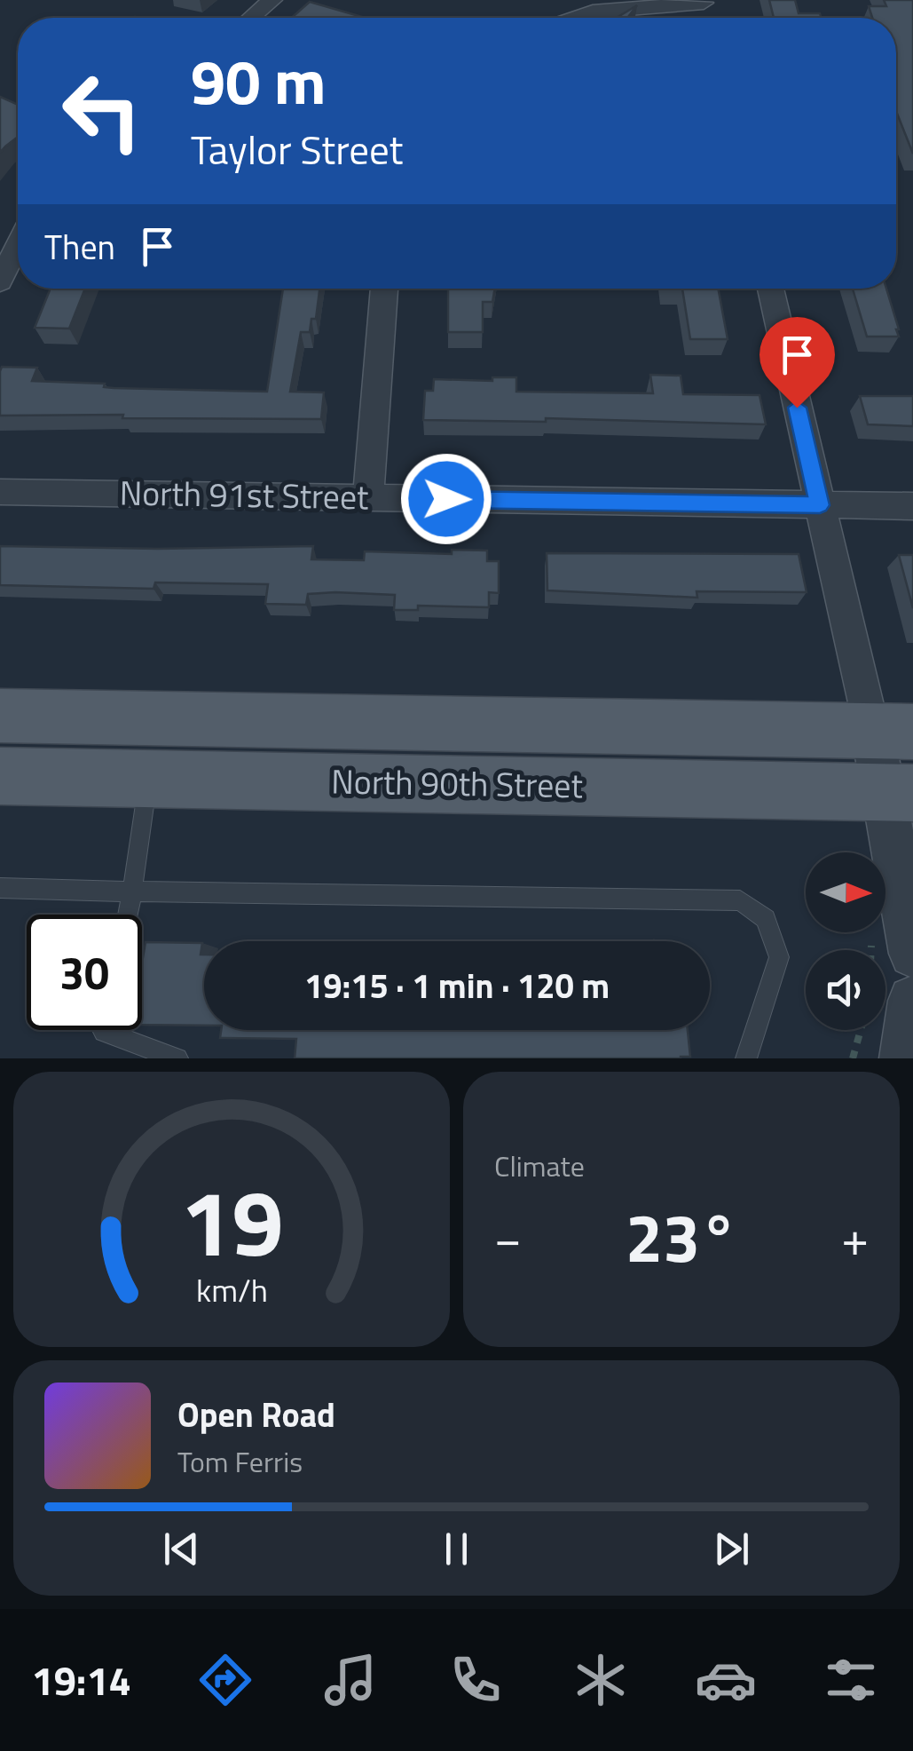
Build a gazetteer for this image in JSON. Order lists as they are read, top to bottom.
{
  "streets": {
    "main road": ["North 90th Street"],
    "street": ["North 91st Street"]
  },
  "north": "right",
  "page": {
    "turn": ["90 m", "Taylor Street"],
    "then": "Then",
    "limit": "30",
    "trip": "19:15 · 1 min · 120 m",
    "tile": "Climate",
    "heat": ["−", "23°", "+"],
    "song": ["Open Road", "Tom Ferris"],
    "tabs": "19:14",
    "gauge": ["19", "km/h"]
  }
}
